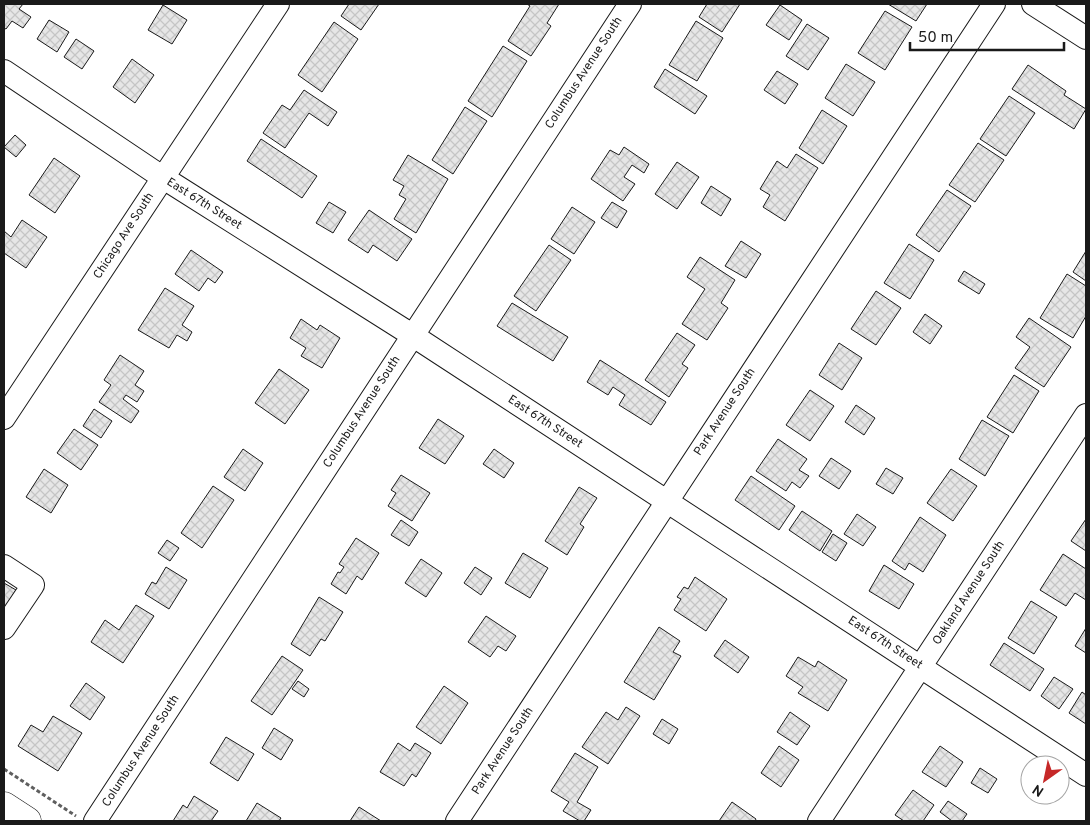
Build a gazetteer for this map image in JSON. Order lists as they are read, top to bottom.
{
  "streets": {
    "street": [
      "Columbus Avenue South",
      "East 67th Street",
      "Chicago Ave South",
      "Park Avenue South",
      "Oakland Avenue South"
    ]
  },
  "crossings": [
    ["Columbus Avenue South", "East 67th Street"],
    ["East 67th Street", "Chicago Ave South"],
    ["East 67th Street", "Park Avenue South"],
    ["East 67th Street", "Oakland Avenue South"]
  ],
  "scale_bar": "50 m",
  "north": "bottom left"
}
